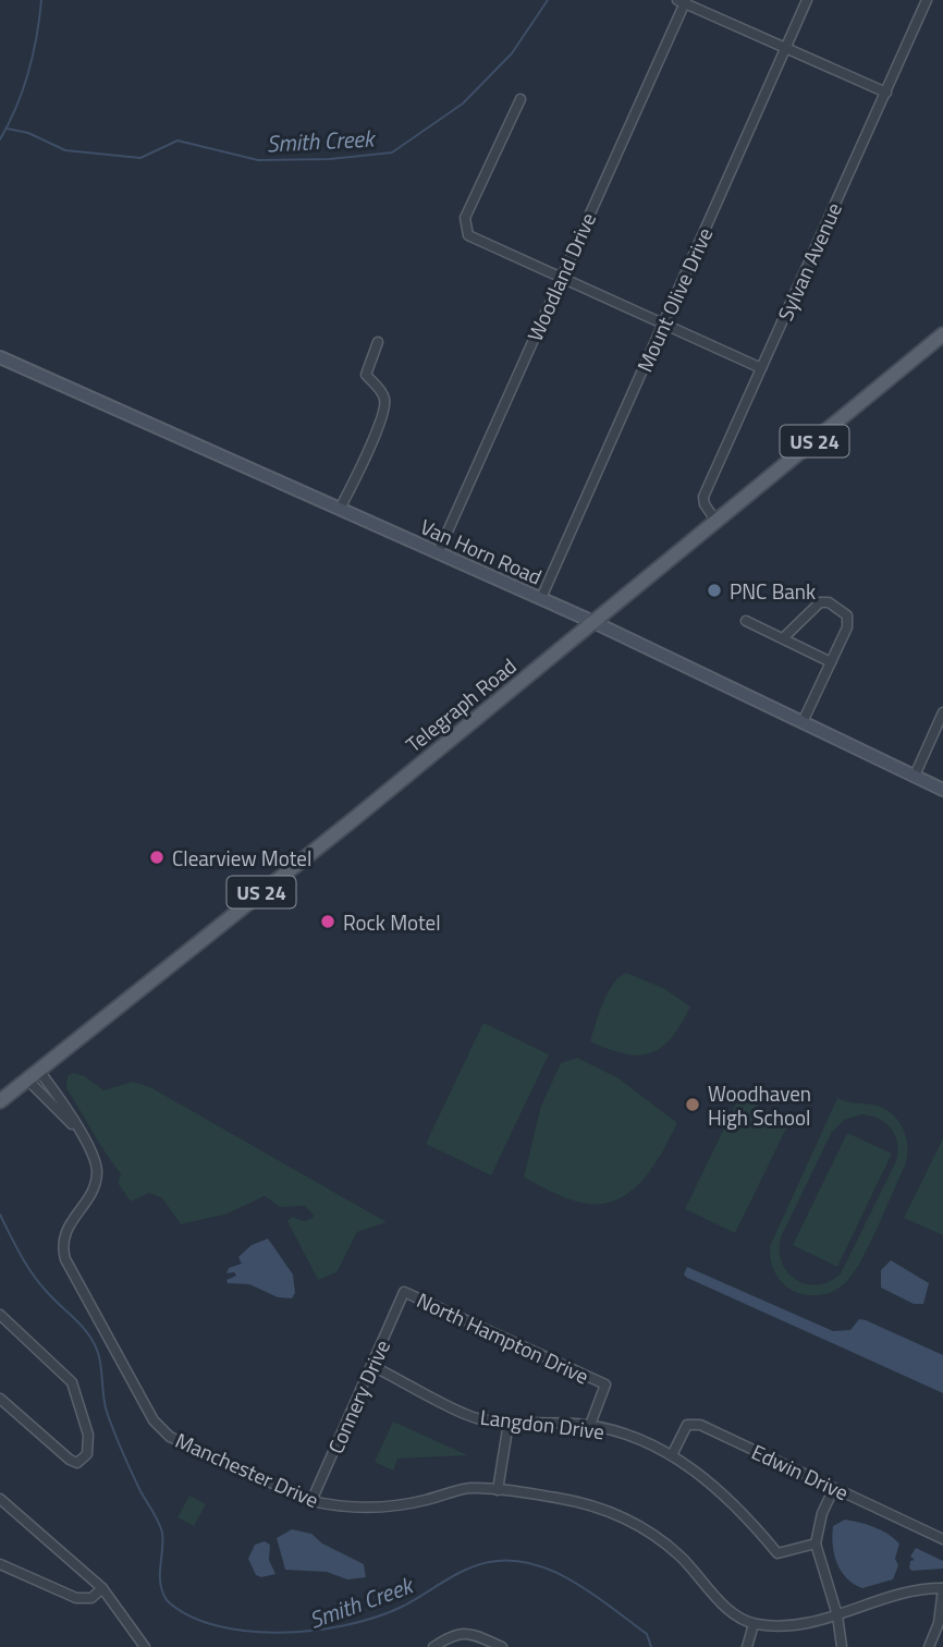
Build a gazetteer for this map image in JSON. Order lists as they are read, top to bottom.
{
  "streets": {
    "main road": ["US 24", "Telegraph Road"],
    "street": [
      "Sylvan Avenue",
      "Woodland Drive",
      "Mount Olive Drive",
      "Van Horn Road",
      "North Hampton Drive",
      "Connery Drive",
      "Langdon Drive",
      "Manchester Drive",
      "Edwin Drive"
    ]
  },
  "crossings": [
    ["Sylvan Avenue", "Telegraph Road"],
    ["Woodland Drive", "Van Horn Road"],
    ["Mount Olive Drive", "Van Horn Road"],
    ["Van Horn Road", "Telegraph Road"],
    ["Telegraph Road", "Manchester Drive"],
    ["North Hampton Drive", "Connery Drive"],
    ["North Hampton Drive", "Langdon Drive"],
    ["Connery Drive", "Langdon Drive"],
    ["Connery Drive", "Manchester Drive"],
    ["Langdon Drive", "Edwin Drive"]
  ],
  "water": ["Smith Creek"],
  "places": [
    "PNC Bank",
    "Clearview Motel",
    "Rock Motel",
    "Woodhaven High School"
  ]
}
